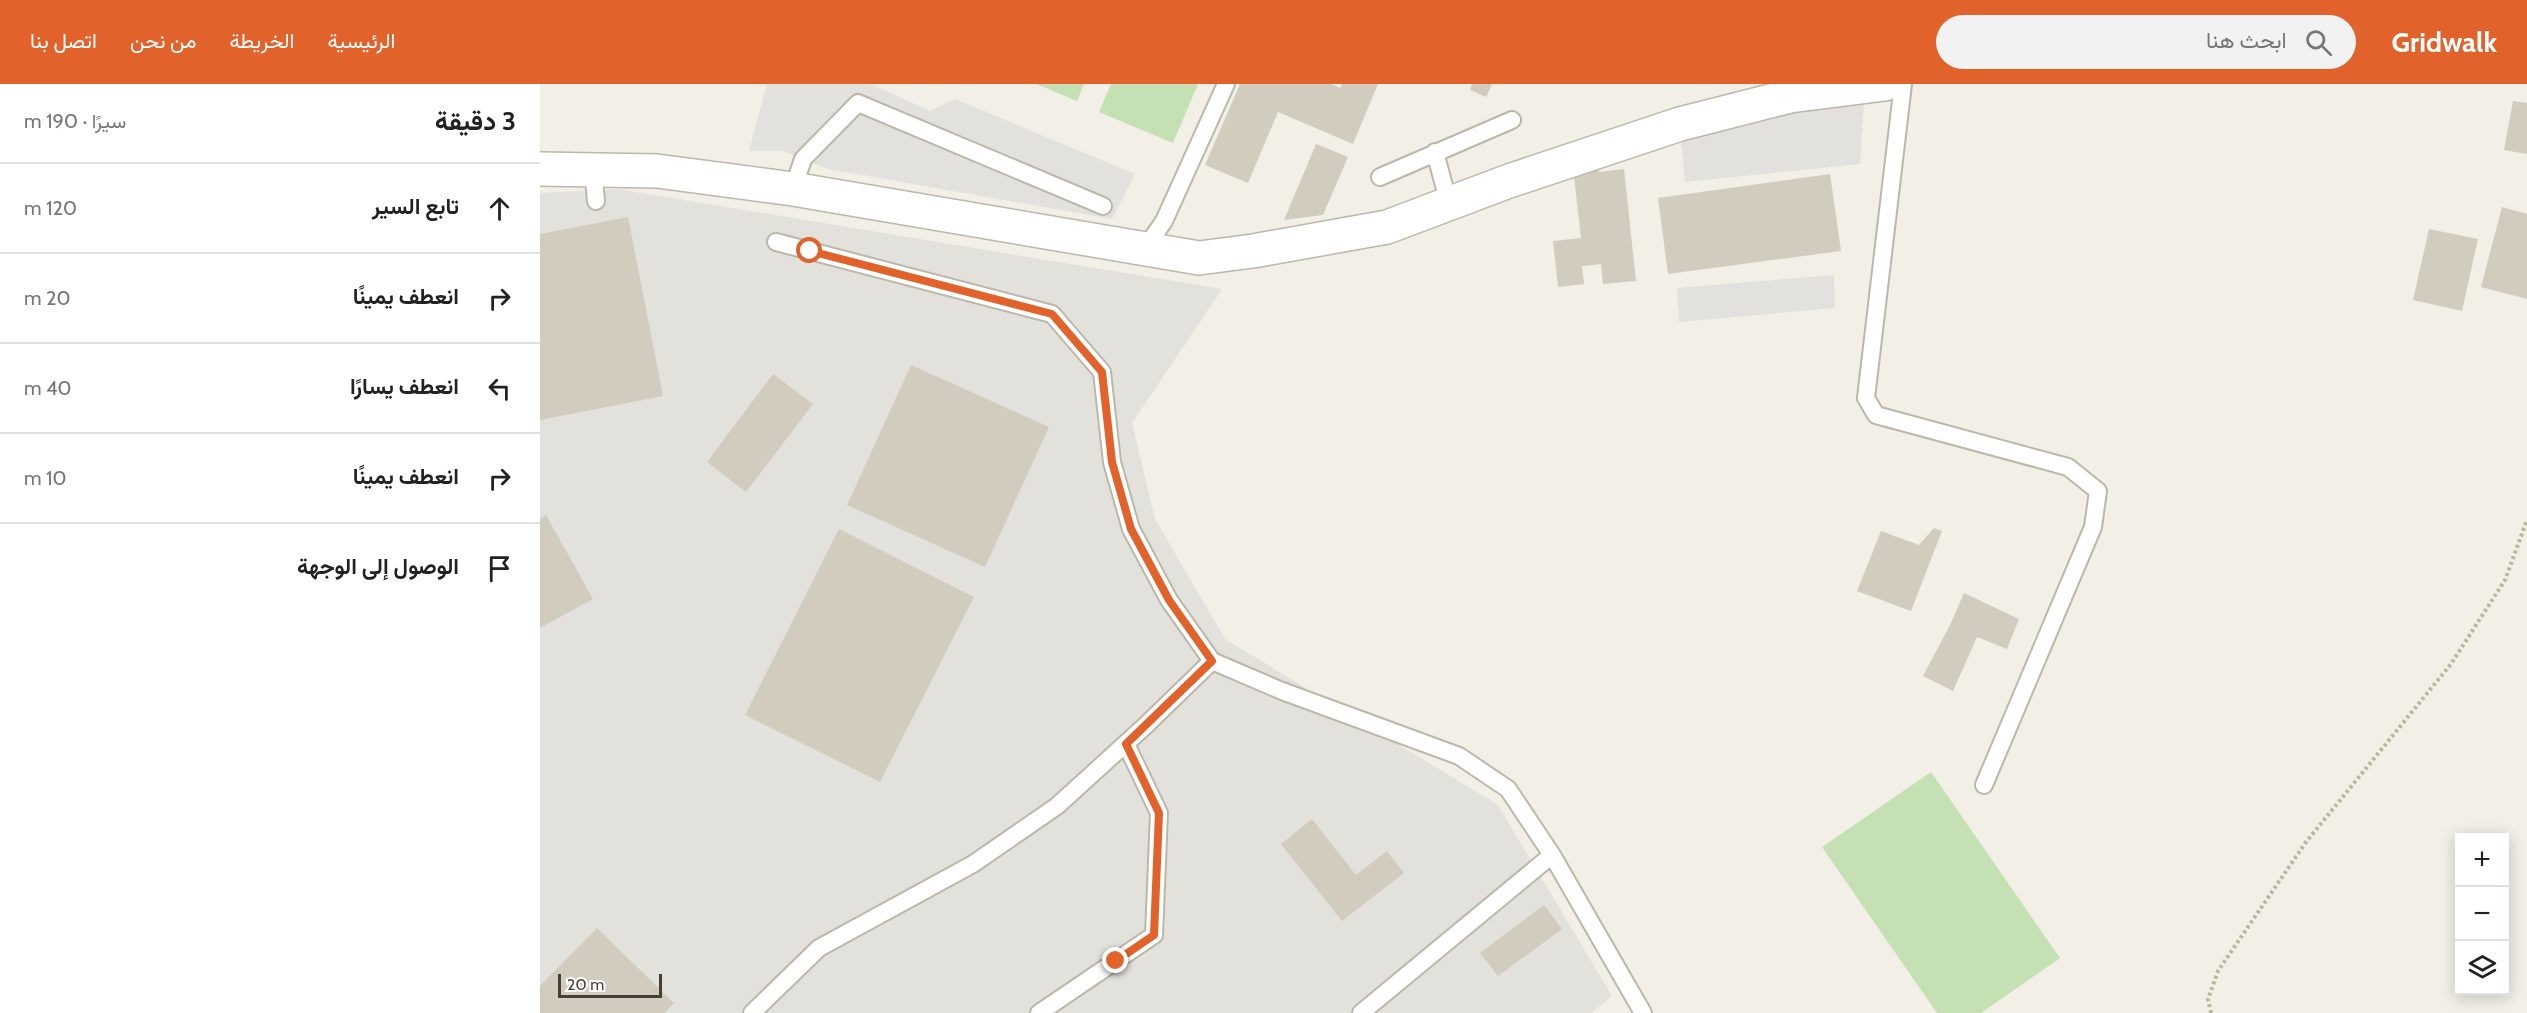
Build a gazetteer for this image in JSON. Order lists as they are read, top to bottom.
{
  "scale_bar": "20 m",
  "page": {
    "header": "Gridwalk",
    "search": "ابحث هنا",
    "nav": [
      "الرئيسية",
      "الخريطة",
      "من نحن",
      "اتصل بنا"
    ],
    "heading": ["3 دقيقة", "سيرًا · 190 m"],
    "list": [
      ["تابع السير", "120 m"],
      ["انعطف يمينًا", "20 m"],
      ["انعطف يسارًا", "40 m"],
      ["انعطف يمينًا", "10 m"],
      "الوصول إلى الوجهة"
    ],
    "map_buttons": ["+", "−"],
    "scale": "20 m"
  }
}
